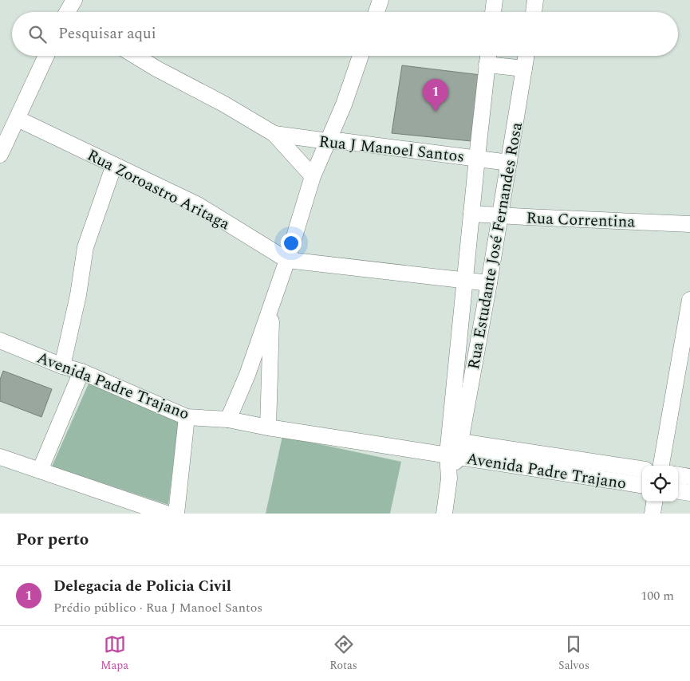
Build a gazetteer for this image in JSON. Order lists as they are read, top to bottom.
{
  "streets": {
    "street": [
      "Rua J Manoel Santos",
      "Rua Zoroastro Aritaga",
      "Rua Correntina",
      "Rua Estudante José Fernandes Rosa",
      "Avenida Padre Trajano"
    ]
  },
  "crossings": [
    ["Rua J Manoel Santos", "Rua Estudante José Fernandes Rosa"],
    ["Rua Zoroastro Aritaga", "Rua Estudante José Fernandes Rosa"],
    ["Rua Correntina", "Rua Estudante José Fernandes Rosa"],
    ["Rua Estudante José Fernandes Rosa", "Avenida Padre Trajano"]
  ],
  "page": {
    "search": "Pesquisar aqui",
    "pins": "1",
    "heading": "Por perto",
    "list": [
      {
        "mark": "1",
        "name": "Delegacia de Policia Civil",
        "note": "Prédio público · Rua J Manoel Santos",
        "value": "100 m"
      }
    ],
    "nav": ["Mapa", "Rotas", "Salvos"]
  }
}
